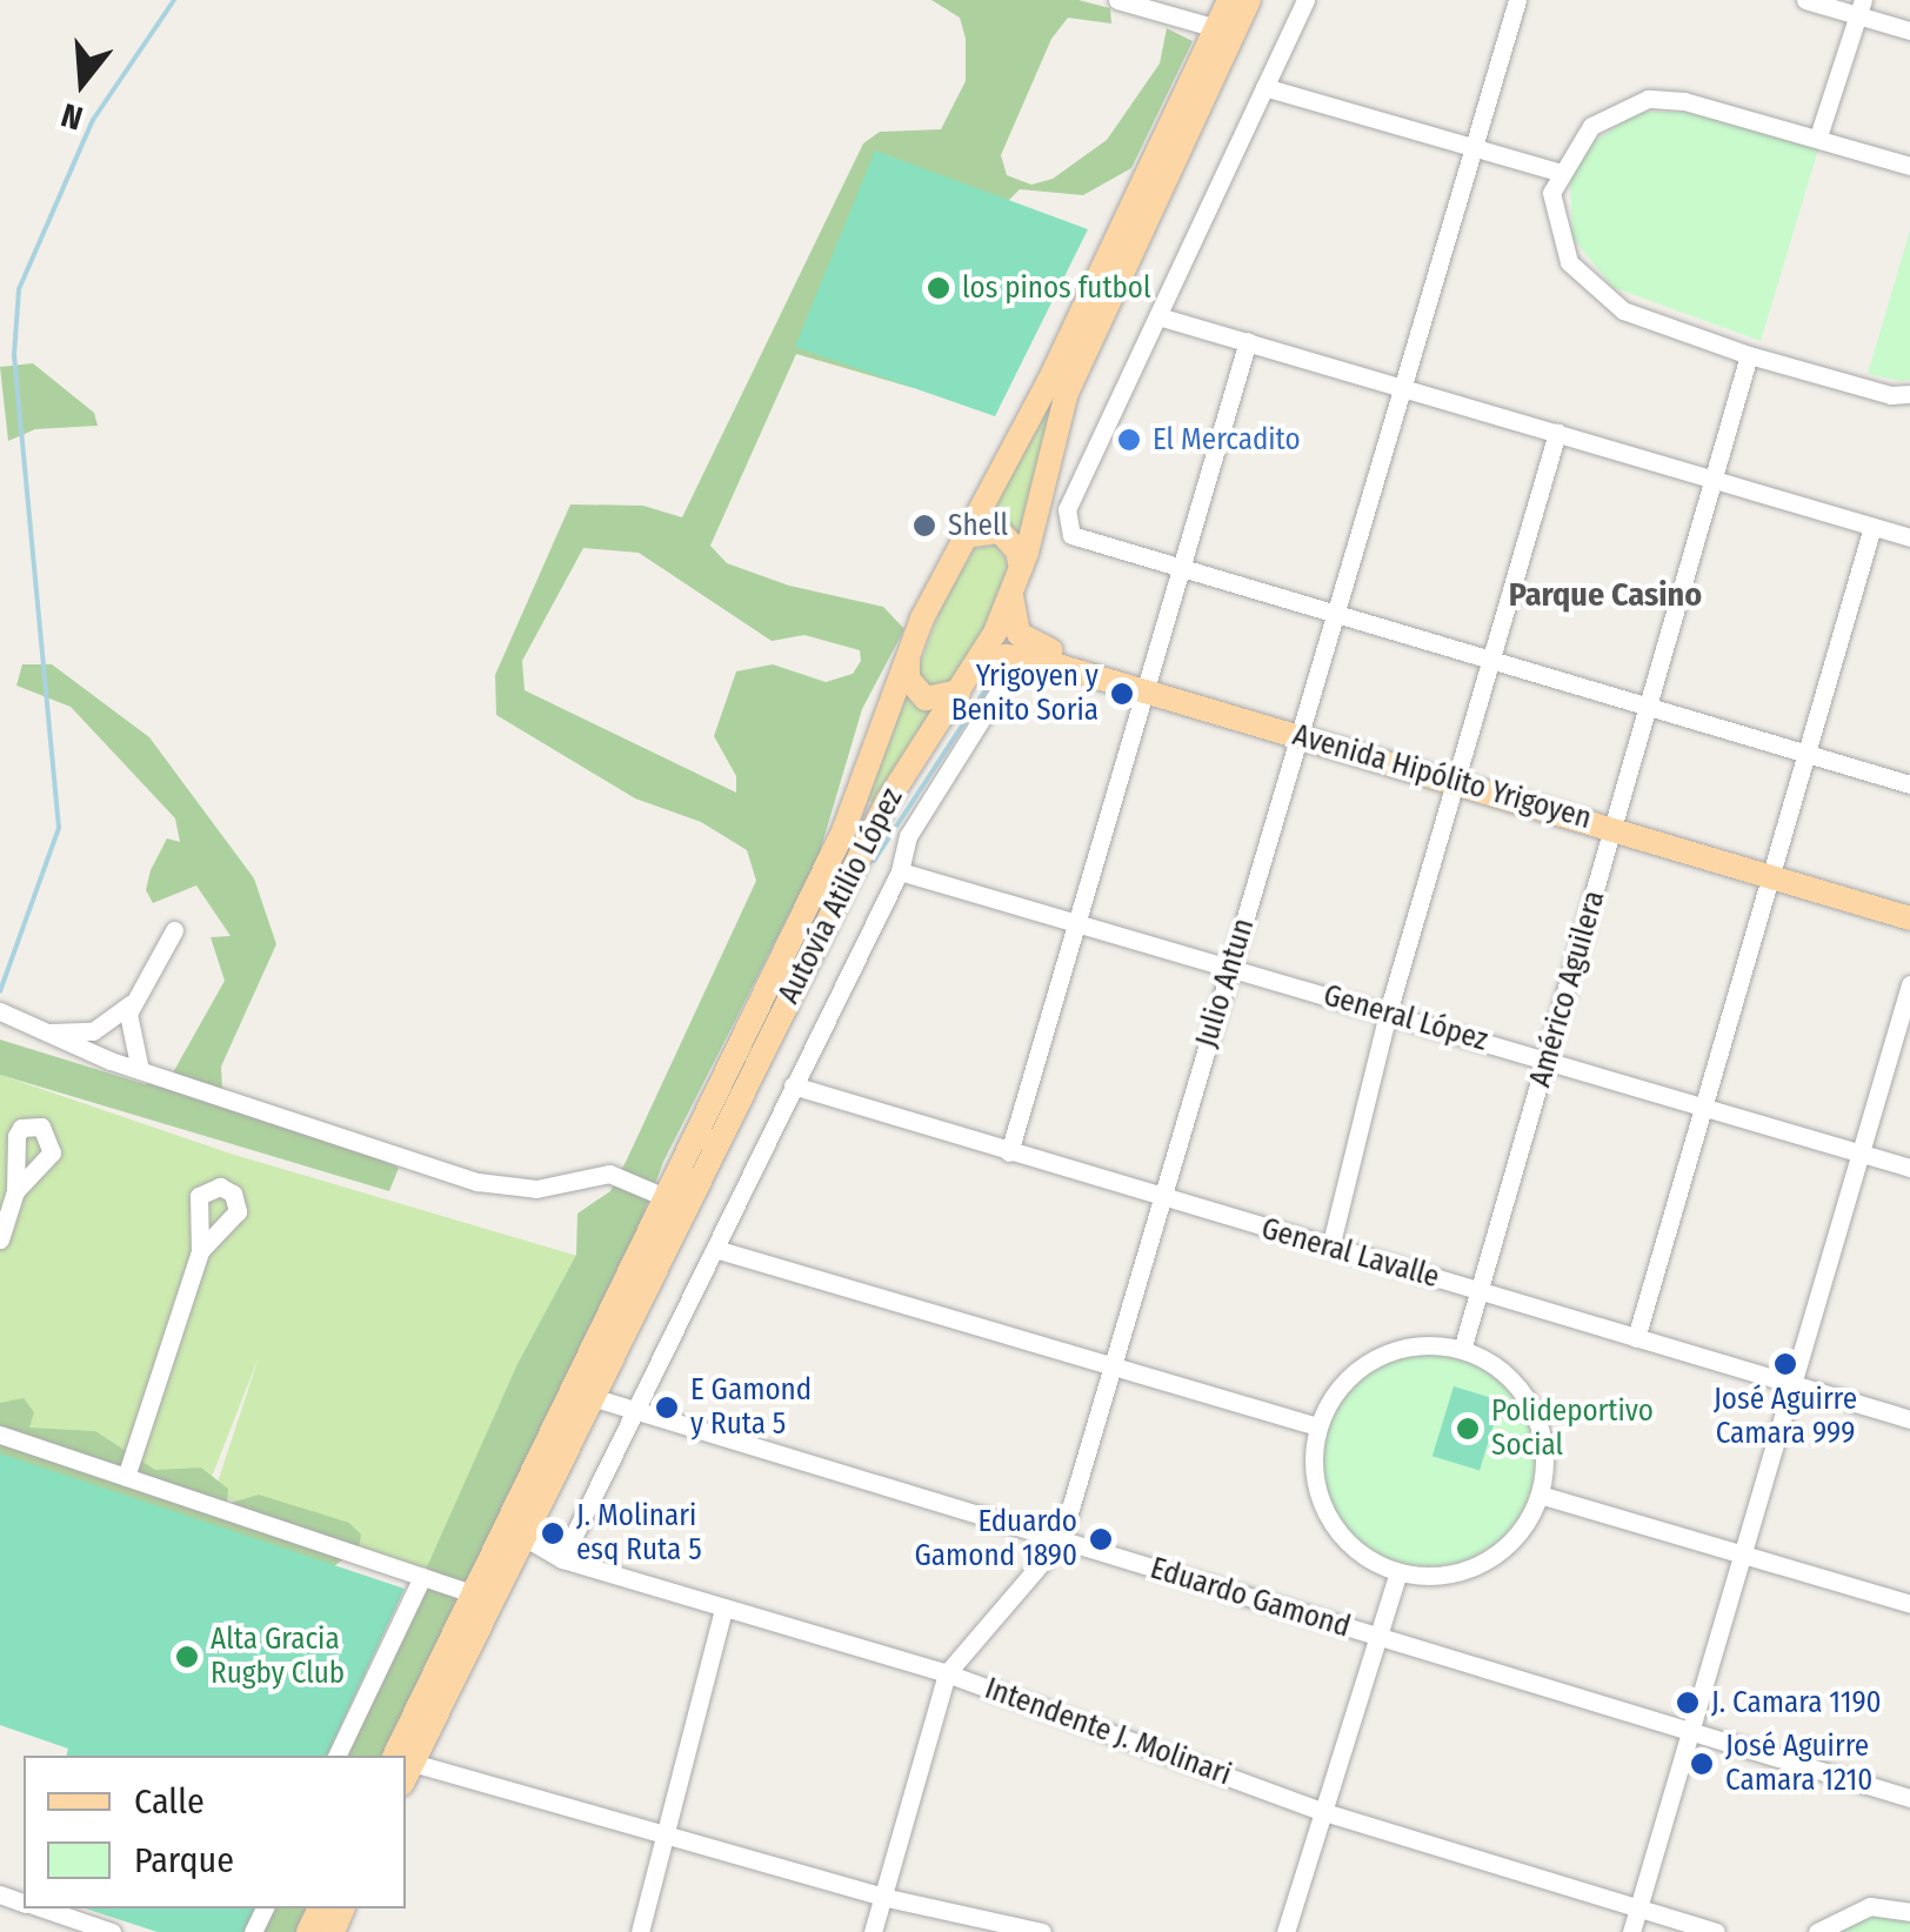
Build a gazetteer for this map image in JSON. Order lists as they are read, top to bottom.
{
  "streets": {
    "main road": ["Avenida Hipólito Yrigoyen", "Autovía Atilio López"],
    "street": [
      "Julio Antun",
      "Américo Aguilera",
      "General López",
      "General Lavalle",
      "Eduardo Gamond",
      "Intendente J. Molinari"
    ]
  },
  "crossings": [
    ["Avenida Hipólito Yrigoyen", "Autovía Atilio López"],
    ["Avenida Hipólito Yrigoyen", "Julio Antun"],
    ["Avenida Hipólito Yrigoyen", "Américo Aguilera"],
    ["Autovía Atilio López", "Eduardo Gamond"],
    ["Autovía Atilio López", "Intendente J. Molinari"],
    ["Julio Antun", "General López"],
    ["Julio Antun", "General Lavalle"],
    ["Julio Antun", "Eduardo Gamond"],
    ["Julio Antun", "Intendente J. Molinari"],
    ["Américo Aguilera", "General López"],
    ["Américo Aguilera", "General Lavalle"]
  ],
  "districts": ["Parque Casino"],
  "places": [
    "los pinos futbol",
    "El Mercadito",
    "Shell",
    "Yrigoyen y Benito Soria",
    "José Aguirre Camara 999",
    "E Gamond y Ruta 5",
    "Polideportivo Social",
    "J. Molinari esq Ruta 5",
    "Eduardo Gamond 1890",
    "Alta Gracia Rugby Club",
    "J. Camara 1190",
    "José Aguirre Camara 1210"
  ],
  "legend": ["Calle", "Parque"],
  "north": "bottom"
}
